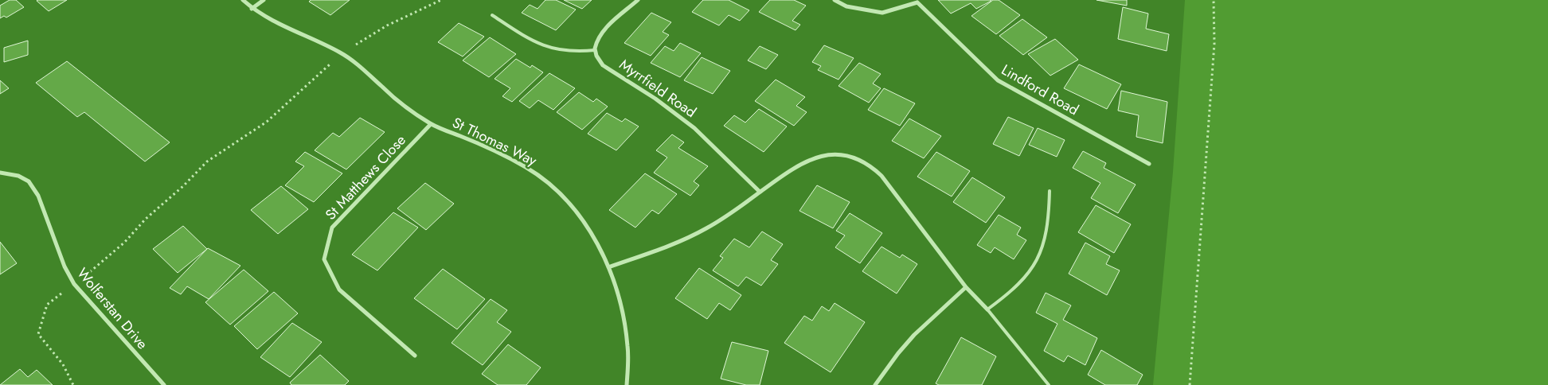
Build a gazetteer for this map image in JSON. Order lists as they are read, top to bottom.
{
  "streets": {
    "street": [
      "Myrrfield Road",
      "Lindford Road",
      "St Thomas Way",
      "St Matthews Close",
      "Wolferstan Drive"
    ]
  },
  "crossings": [
    ["St Thomas Way", "St Matthews Close"]
  ]
}
